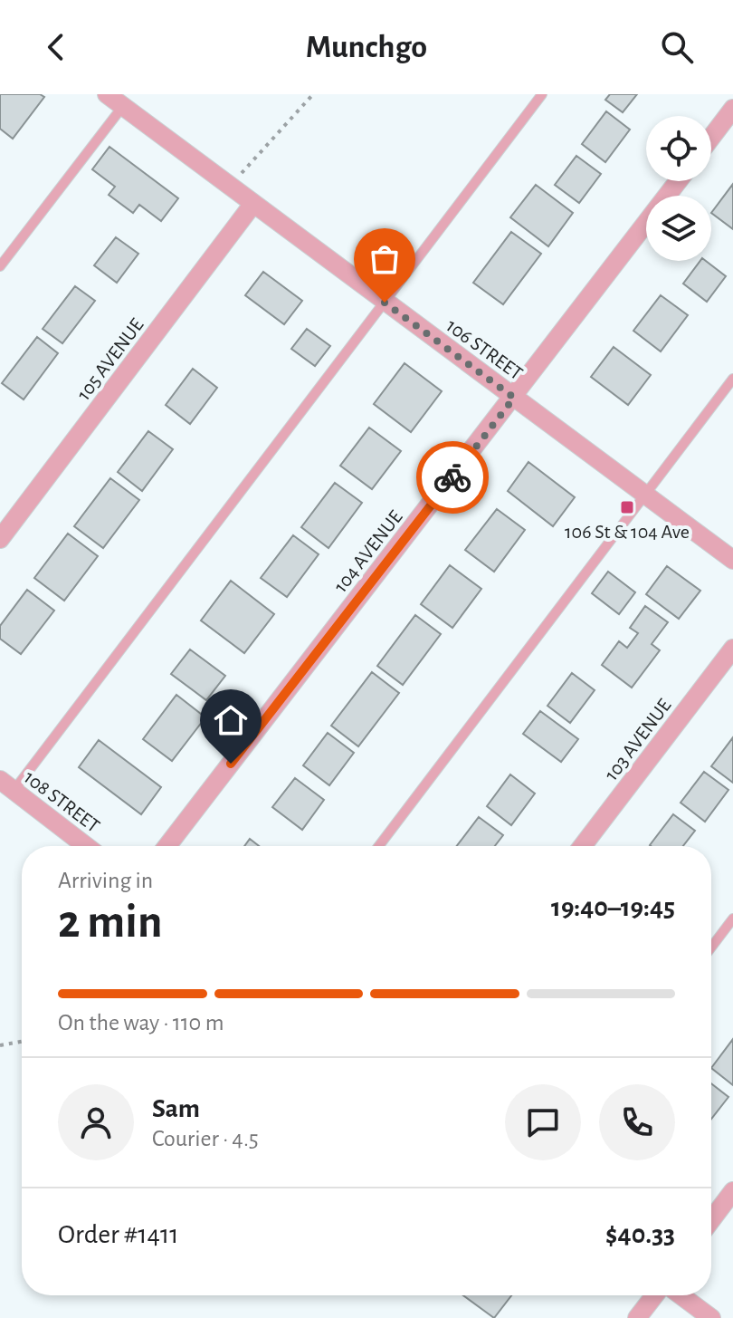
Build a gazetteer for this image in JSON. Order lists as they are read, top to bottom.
{
  "streets": {
    "street": [
      "106 STREET",
      "105 AVENUE",
      "104 AVENUE",
      "103 AVENUE",
      "108 STREET"
    ]
  },
  "crossings": [
    ["106 STREET", "105 AVENUE"],
    ["106 STREET", "104 AVENUE"]
  ],
  "places": {
    "transit": ["106 St & 104 Ave"]
  },
  "page": {
    "header": "Munchgo",
    "heading": ["2 min", "Arriving in", "19:40–19:45"],
    "panel": [
      "Sam",
      "Courier · 4.5",
      "Order #1411",
      "$40.33"
    ],
    "bar": "On the way · 110 m"
  }
}
